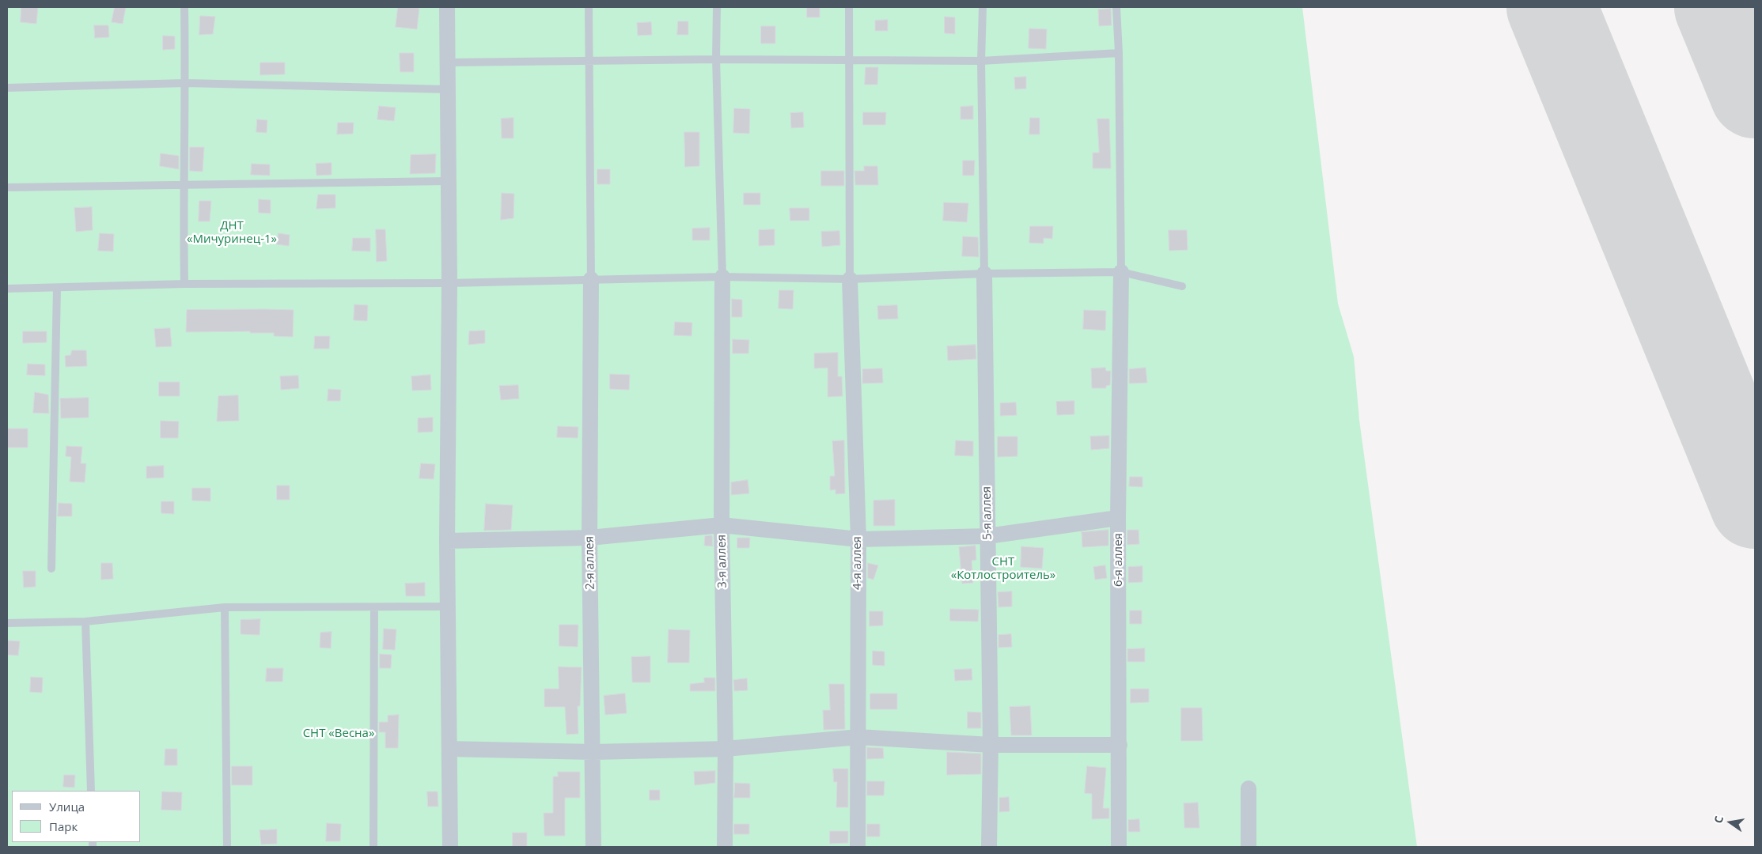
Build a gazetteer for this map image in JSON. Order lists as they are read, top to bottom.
{
  "streets": {
    "street": [
      "5-я аллея",
      "6-я аллея",
      "3-я аллея",
      "2-я аллея",
      "4-я аллея"
    ]
  },
  "parks": ["ДНТ «Мичуринец-1»", "СНТ «Котлостроитель»", "СНТ «Весна»"],
  "legend": ["Улица", "Парк"],
  "north": "left"
}
